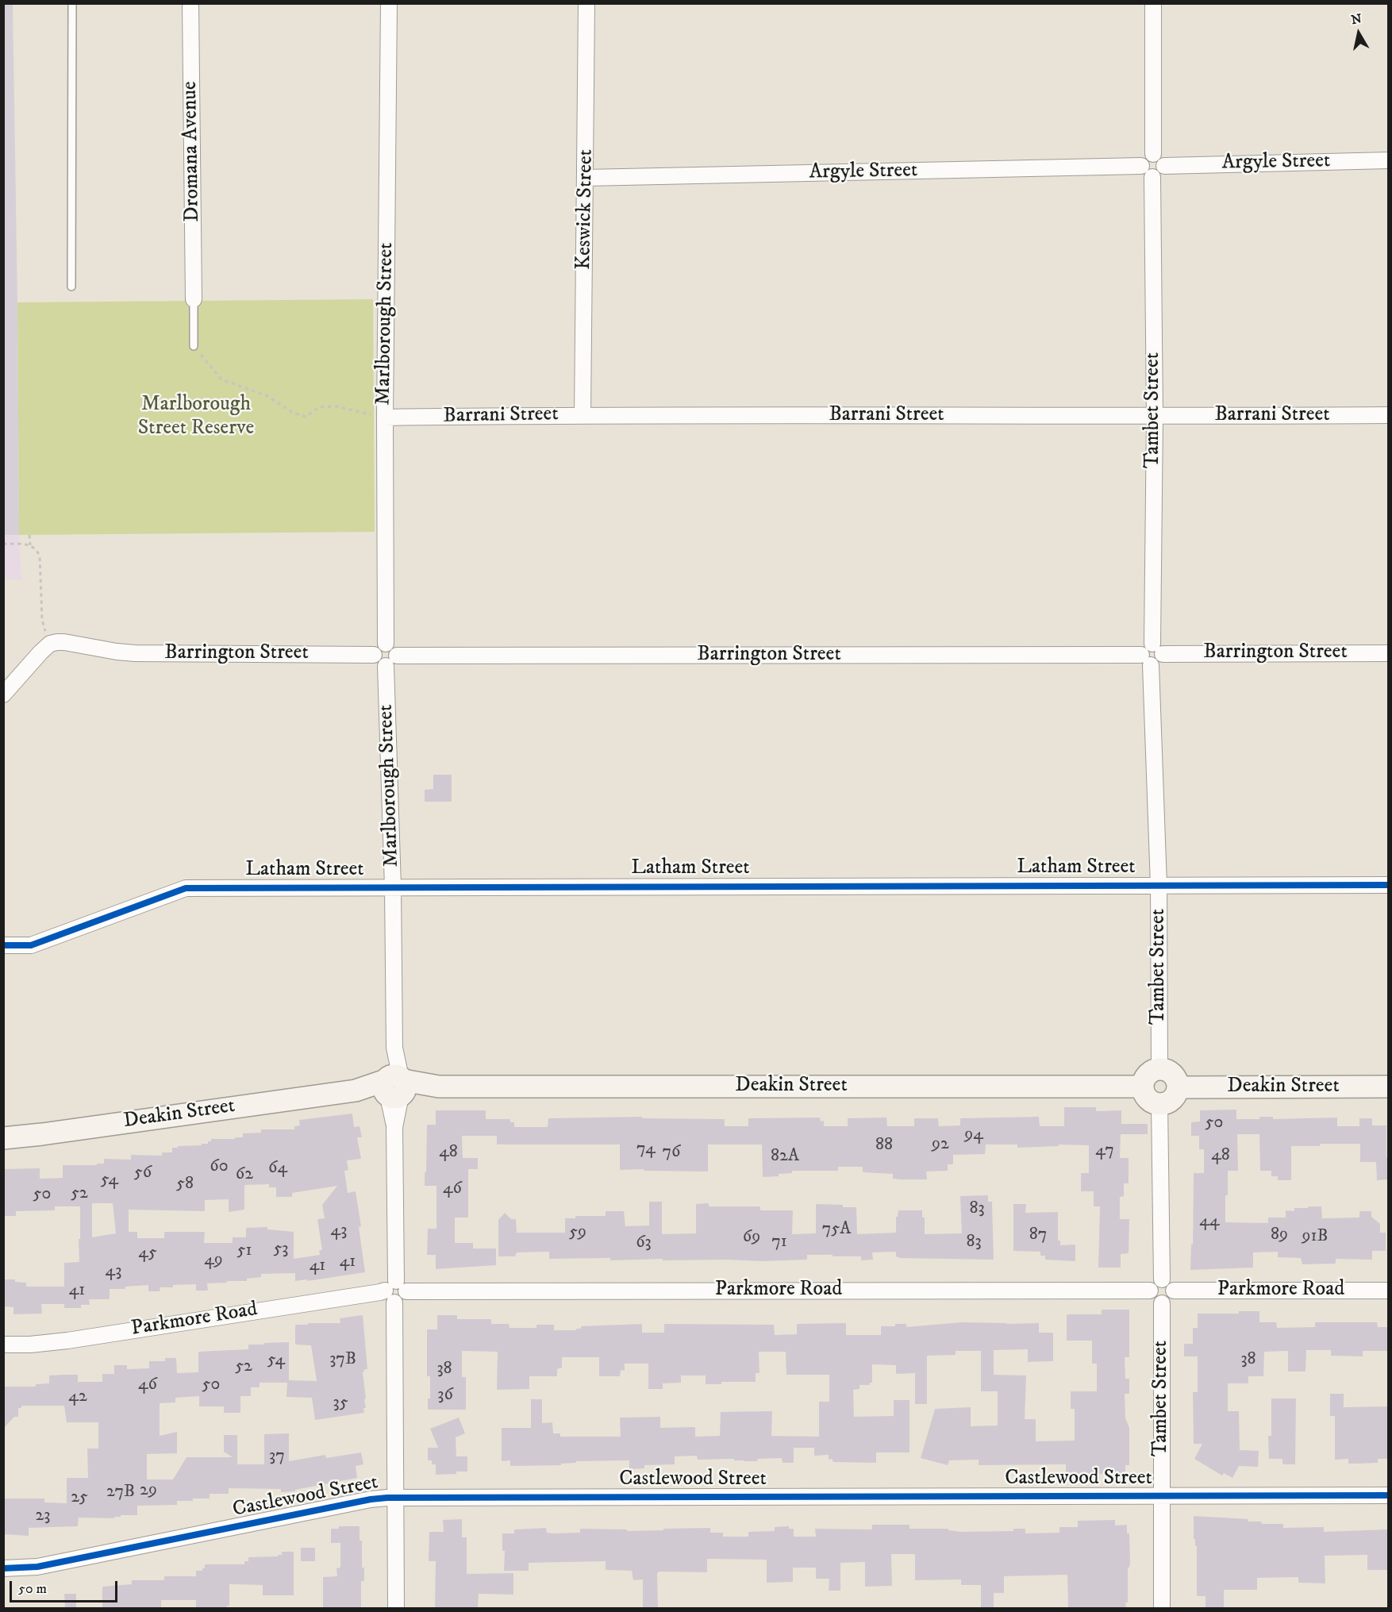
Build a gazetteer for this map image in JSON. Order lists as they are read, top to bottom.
{
  "streets": {
    "street": [
      "Dromana Avenue",
      "Argyle Street",
      "Keswick Street",
      "Marlborough Street",
      "Tambet Street",
      "Barrani Street",
      "Barrington Street",
      "Latham Street",
      "Deakin Street",
      "Parkmore Road",
      "Castlewood Street"
    ]
  },
  "crossings": [
    ["Argyle Street", "Keswick Street"],
    ["Argyle Street", "Tambet Street"],
    ["Keswick Street", "Barrani Street"],
    ["Marlborough Street", "Barrani Street"],
    ["Marlborough Street", "Barrington Street"],
    ["Marlborough Street", "Latham Street"],
    ["Marlborough Street", "Deakin Street"],
    ["Marlborough Street", "Parkmore Road"],
    ["Marlborough Street", "Castlewood Street"],
    ["Tambet Street", "Barrani Street"],
    ["Tambet Street", "Barrington Street"],
    ["Tambet Street", "Latham Street"],
    ["Tambet Street", "Deakin Street"],
    ["Tambet Street", "Parkmore Road"],
    ["Tambet Street", "Castlewood Street"]
  ],
  "parks": ["Marlborough Street Reserve"],
  "house_numbers": [
    "50",
    "94",
    "92",
    "88",
    "74",
    "47",
    "48",
    "76",
    "48",
    "82A",
    "60",
    "64",
    "56",
    "62",
    "54",
    "58",
    "46",
    "52",
    "50",
    "83",
    "44",
    "75A",
    "43",
    "59",
    "87",
    "89",
    "91B",
    "69",
    "71",
    "83",
    "63",
    "53",
    "51",
    "45",
    "49",
    "41",
    "41",
    "43",
    "41",
    "37B",
    "38",
    "54",
    "52",
    "38",
    "46",
    "50",
    "36",
    "42",
    "35",
    "37",
    "29",
    "27B",
    "25",
    "23"
  ],
  "scale_bar": "50 m",
  "north": "top"
}
